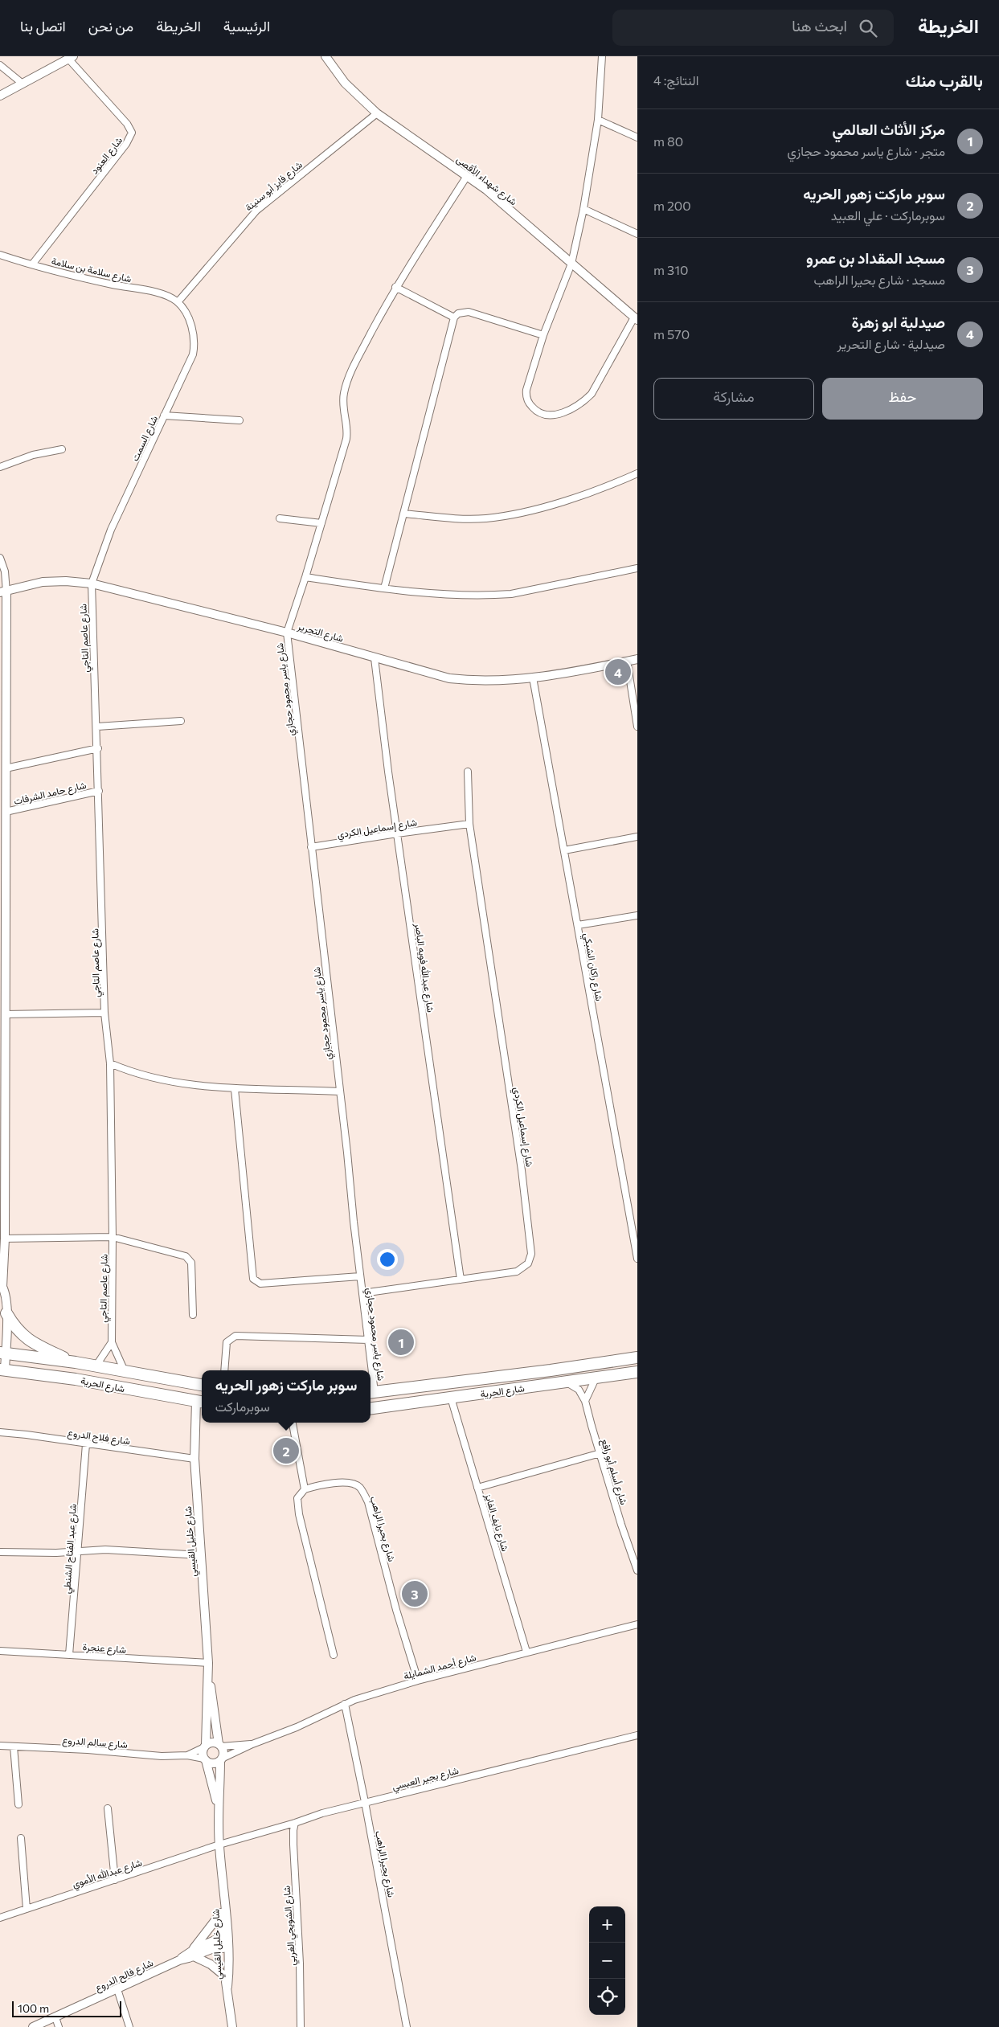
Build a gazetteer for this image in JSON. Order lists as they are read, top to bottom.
{
  "streets": {
    "highway": ["شارع الحرية"],
    "street": [
      "شارع العنود",
      "شارع شهداء الأقصى",
      "شارع فايز أبو سنينة",
      "شارع سلامة بن سلامة",
      "شارع السمت",
      "شارع التحرير",
      "شارع عاصم التاجي",
      "شارع ياسر محمود حجازي",
      "شارع حامد الشرفات",
      "شارع إسماعيل الكردي",
      "شارع راكان الشبكي",
      "شارع عبدالله فويه الباصر",
      "شارع فلاح الدروع",
      "شارع أسلم أبو رافع",
      "شارع نايف الفايز",
      "شارع بحيرا الراهب",
      "شارع خليل القيسي",
      "شارع عبد الفتاح الشنطي",
      "شارع عنجرة",
      "شارع أحمد الشمايلة",
      "شارع سالم الدروع",
      "شارع بجير العبسي",
      "شارع عبدالله الأموي",
      "شارع الشويحي الغربي",
      "شارع فالح الدروع"
    ]
  },
  "crossings": [
    ["شارع العنود", "شارع سلامة بن سلامة"],
    ["شارع شهداء الأقصى", "شارع فايز أبو سنينة"],
    ["شارع فايز أبو سنينة", "شارع سلامة بن سلامة"],
    ["شارع فايز أبو سنينة", "شارع السمت"],
    ["شارع سلامة بن سلامة", "شارع السمت"],
    ["شارع السمت", "شارع التحرير"],
    ["شارع السمت", "شارع عاصم التاجي"],
    ["شارع التحرير", "شارع عاصم التاجي"],
    ["شارع التحرير", "شارع ياسر محمود حجازي"],
    ["شارع التحرير", "شارع راكان الشبكي"],
    ["شارع التحرير", "شارع عبدالله فويه الباصر"],
    ["شارع عاصم التاجي", "شارع حامد الشرفات"],
    ["شارع عاصم التاجي", "شارع الحرية"],
    ["شارع ياسر محمود حجازي", "شارع إسماعيل الكردي"],
    ["شارع ياسر محمود حجازي", "شارع الحرية"],
    ["شارع إسماعيل الكردي", "شارع عبدالله فويه الباصر"],
    ["شارع الحرية", "شارع أسلم أبو رافع"],
    ["شارع الحرية", "شارع نايف الفايز"],
    ["شارع الحرية", "شارع خليل القيسي"],
    ["شارع فلاح الدروع", "شارع خليل القيسي"],
    ["شارع فلاح الدروع", "شارع عبد الفتاح الشنطي"],
    ["شارع نايف الفايز", "شارع أحمد الشمايلة"],
    ["شارع بحيرا الراهب", "شارع أحمد الشمايلة"],
    ["شارع بحيرا الراهب", "شارع بجير العبسي"],
    ["شارع خليل القيسي", "شارع عنجرة"],
    ["شارع خليل القيسي", "شارع أحمد الشمايلة"],
    ["شارع خليل القيسي", "شارع سالم الدروع"],
    ["شارع خليل القيسي", "شارع بجير العبسي"],
    ["شارع خليل القيسي", "شارع عبدالله الأموي"],
    ["شارع خليل القيسي", "شارع فالح الدروع"],
    ["شارع عبد الفتاح الشنطي", "شارع عنجرة"],
    ["شارع أحمد الشمايلة", "شارع سالم الدروع"],
    ["شارع بجير العبسي", "شارع عبدالله الأموي"],
    ["شارع بجير العبسي", "شارع الشويحي الغربي"]
  ],
  "scale_bar": "100 m",
  "page": {
    "header": "الخريطة",
    "search": "ابحث هنا",
    "nav": [
      "الرئيسية",
      "الخريطة",
      "من نحن",
      "اتصل بنا"
    ],
    "heading": ["بالقرب منك", "النتائج: 4"],
    "list": [
      {
        "mark": "1",
        "name": "مركز الأثاث العالمي",
        "note": "متجر · شارع ياسر محمود حجازي",
        "value": "80 m"
      },
      {
        "mark": "2",
        "name": "سوبر ماركت زهور الحريه",
        "note": "سوبرماركت · علي العبيد",
        "value": "200 m"
      },
      {
        "mark": "3",
        "name": "مسجد المقداد بن عمرو",
        "note": "مسجد · شارع بحيرا الراهب",
        "value": "310 m"
      },
      {
        "mark": "4",
        "name": "صيدلية ابو زهرة",
        "note": "صيدلية · شارع التحرير",
        "value": "570 m"
      }
    ],
    "buttons": ["حفظ", "مشاركة"],
    "pins": [
      "4",
      "1",
      "2",
      "3"
    ],
    "popup": ["سوبر ماركت زهور الحريه", "سوبرماركت"],
    "map_buttons": ["+", "−"],
    "scale": "100 m"
  }
}
